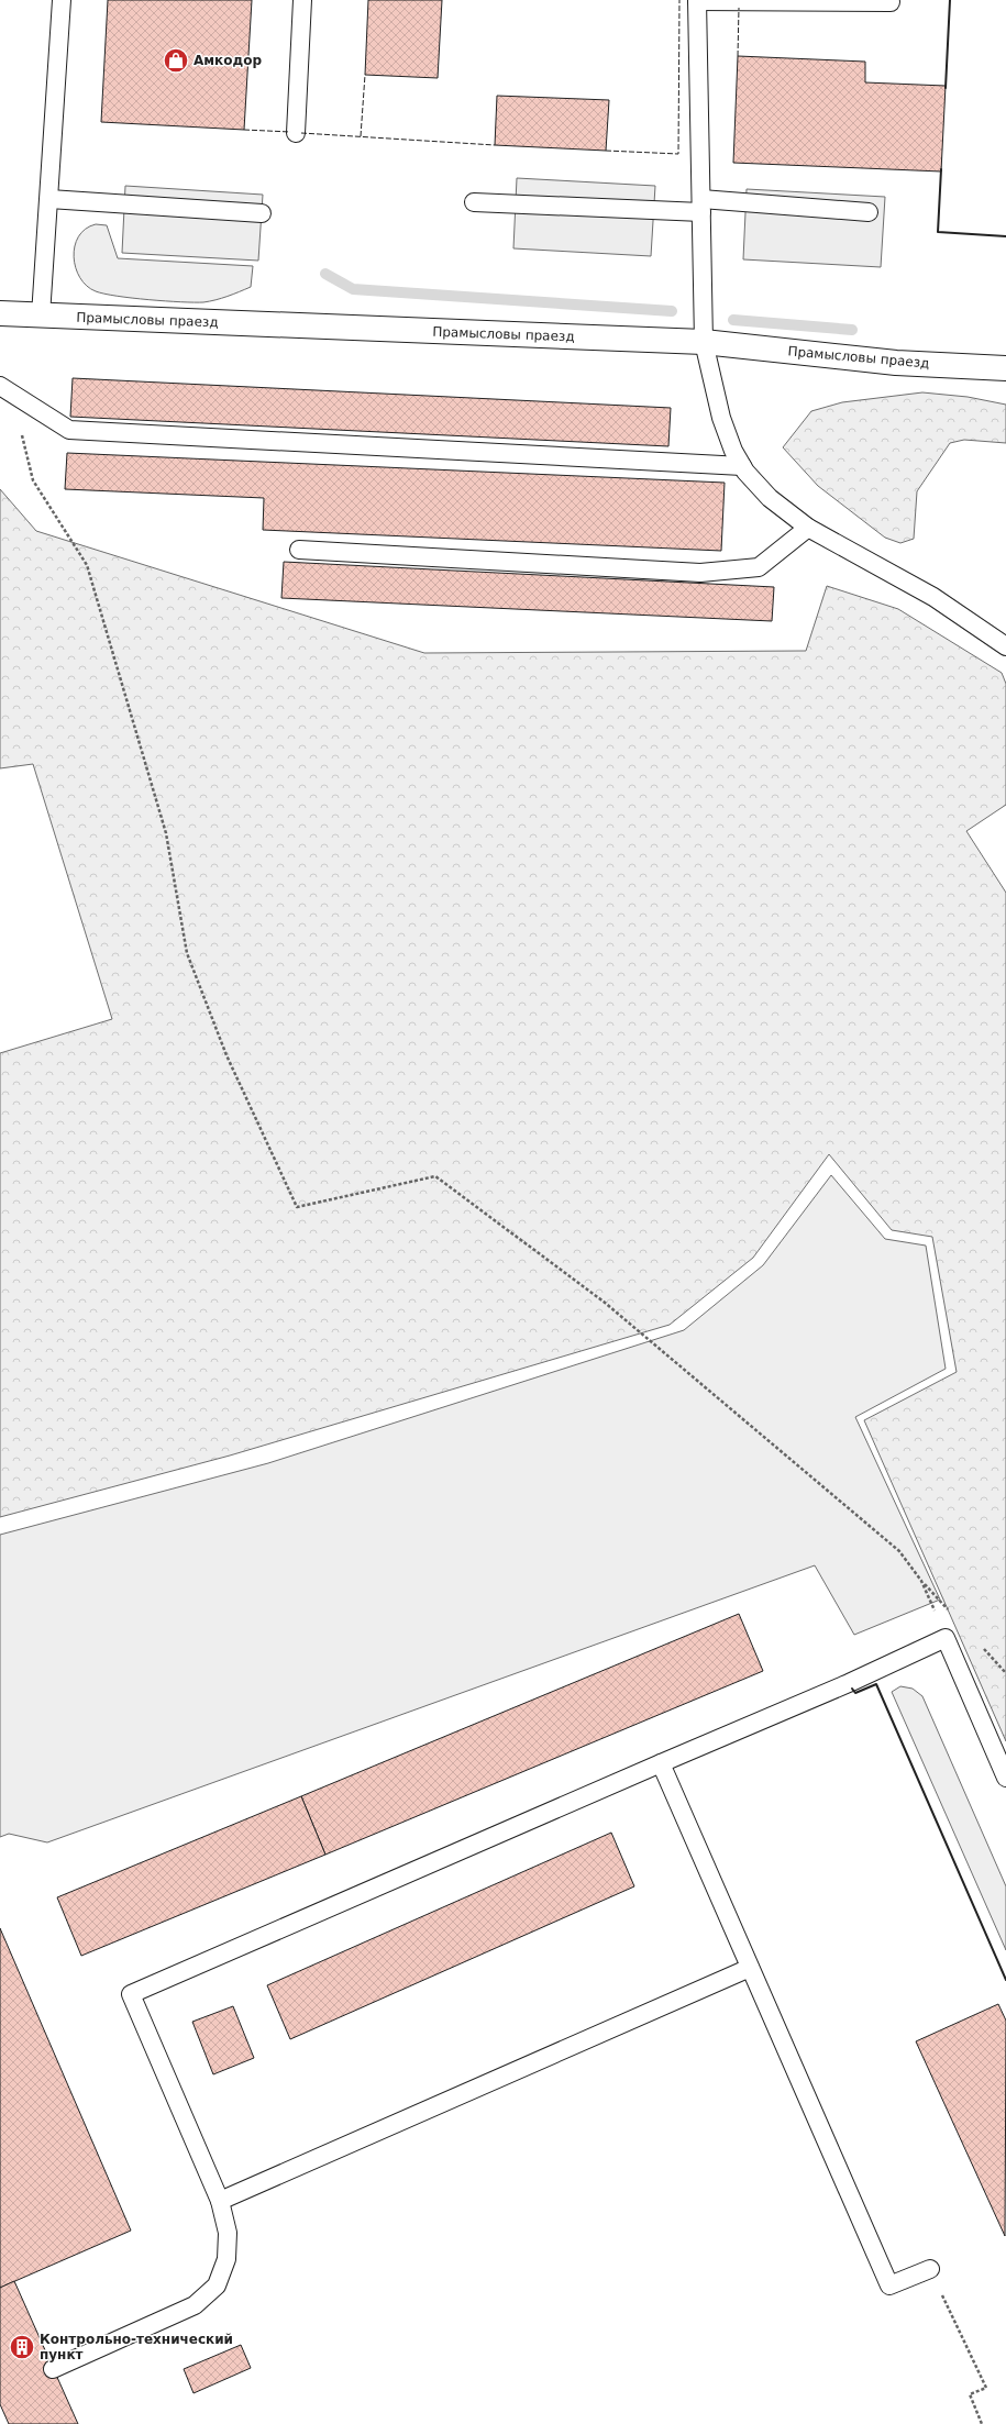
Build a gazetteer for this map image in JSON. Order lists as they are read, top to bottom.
{
  "streets": {
    "street": ["Прамысловы праезд"]
  },
  "places": {
    "shop": ["Амкодор"],
    "building": ["Контрольно-технический пункт"]
  }
}
